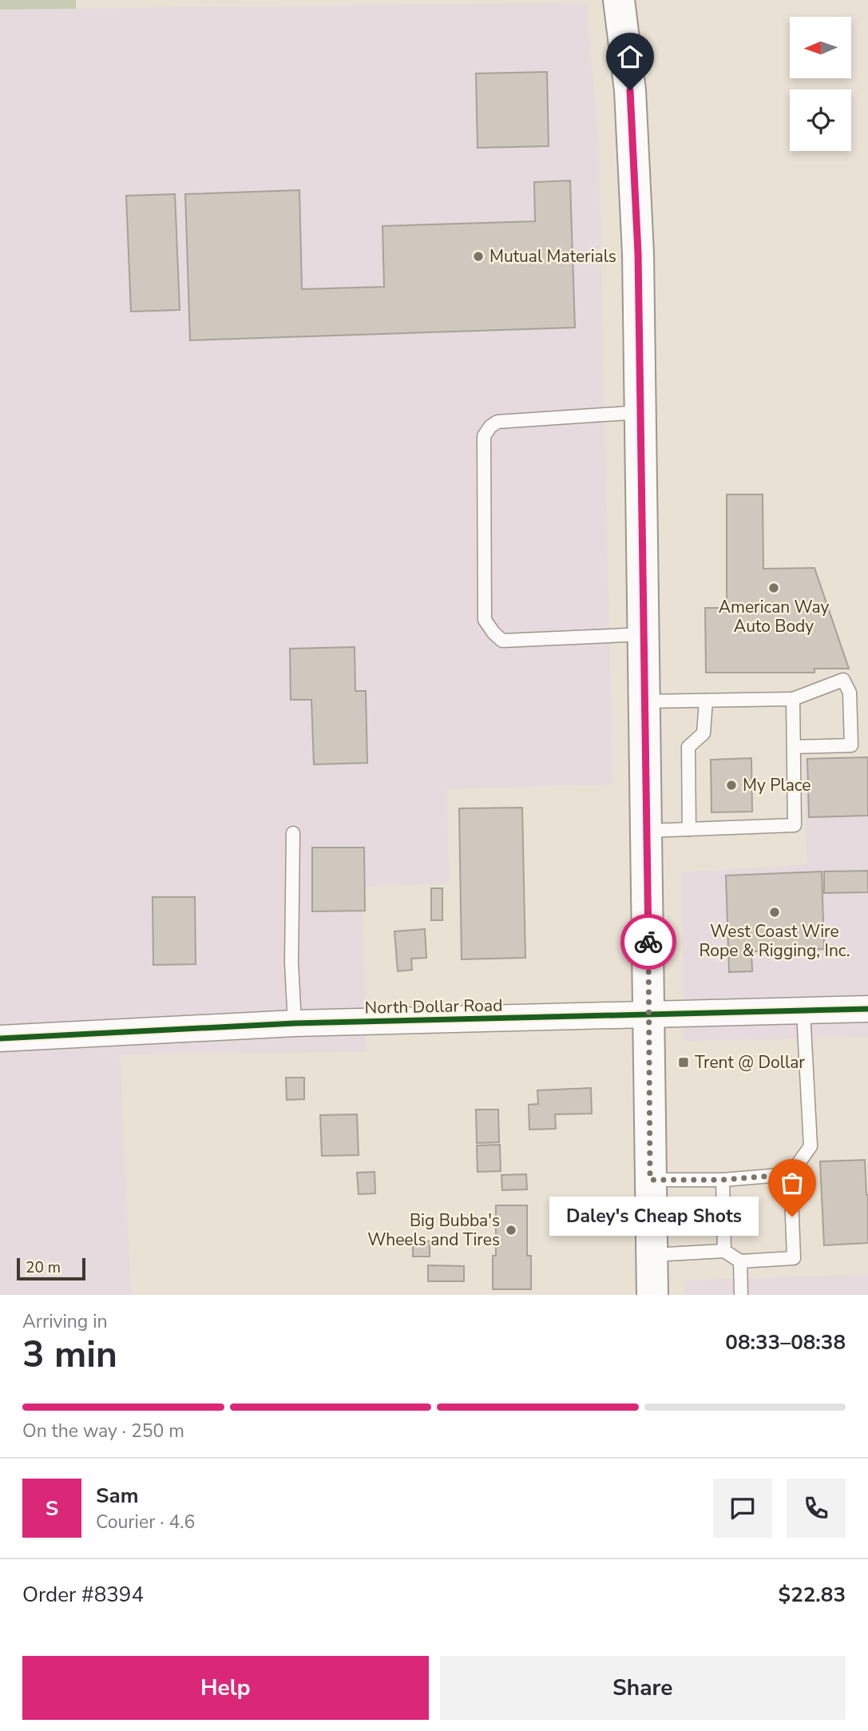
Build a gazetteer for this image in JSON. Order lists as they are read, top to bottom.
{
  "streets": {
    "street": ["North Dollar Road"]
  },
  "places": {
    "other": [
      "Mutual Materials",
      "American Way Auto Body",
      "My Place",
      "West Coast Wire Rope & Rigging, Inc.",
      "Daley's Cheap Shots",
      "Big Bubba's Wheels and Tires"
    ],
    "transit": ["Trent @ Dollar"]
  },
  "scale_bar": "20 m",
  "north": "left",
  "page": {
    "bubble": "Daley's Cheap Shots",
    "scale": "20 m",
    "heading": ["3 min", "Arriving in", "08:33–08:38"],
    "panel": [
      "Sam",
      "Courier · 4.6",
      "Order #8394",
      "$22.83"
    ],
    "bar": "On the way · 250 m",
    "round": "S",
    "buttons": ["Help", "Share"]
  }
}
